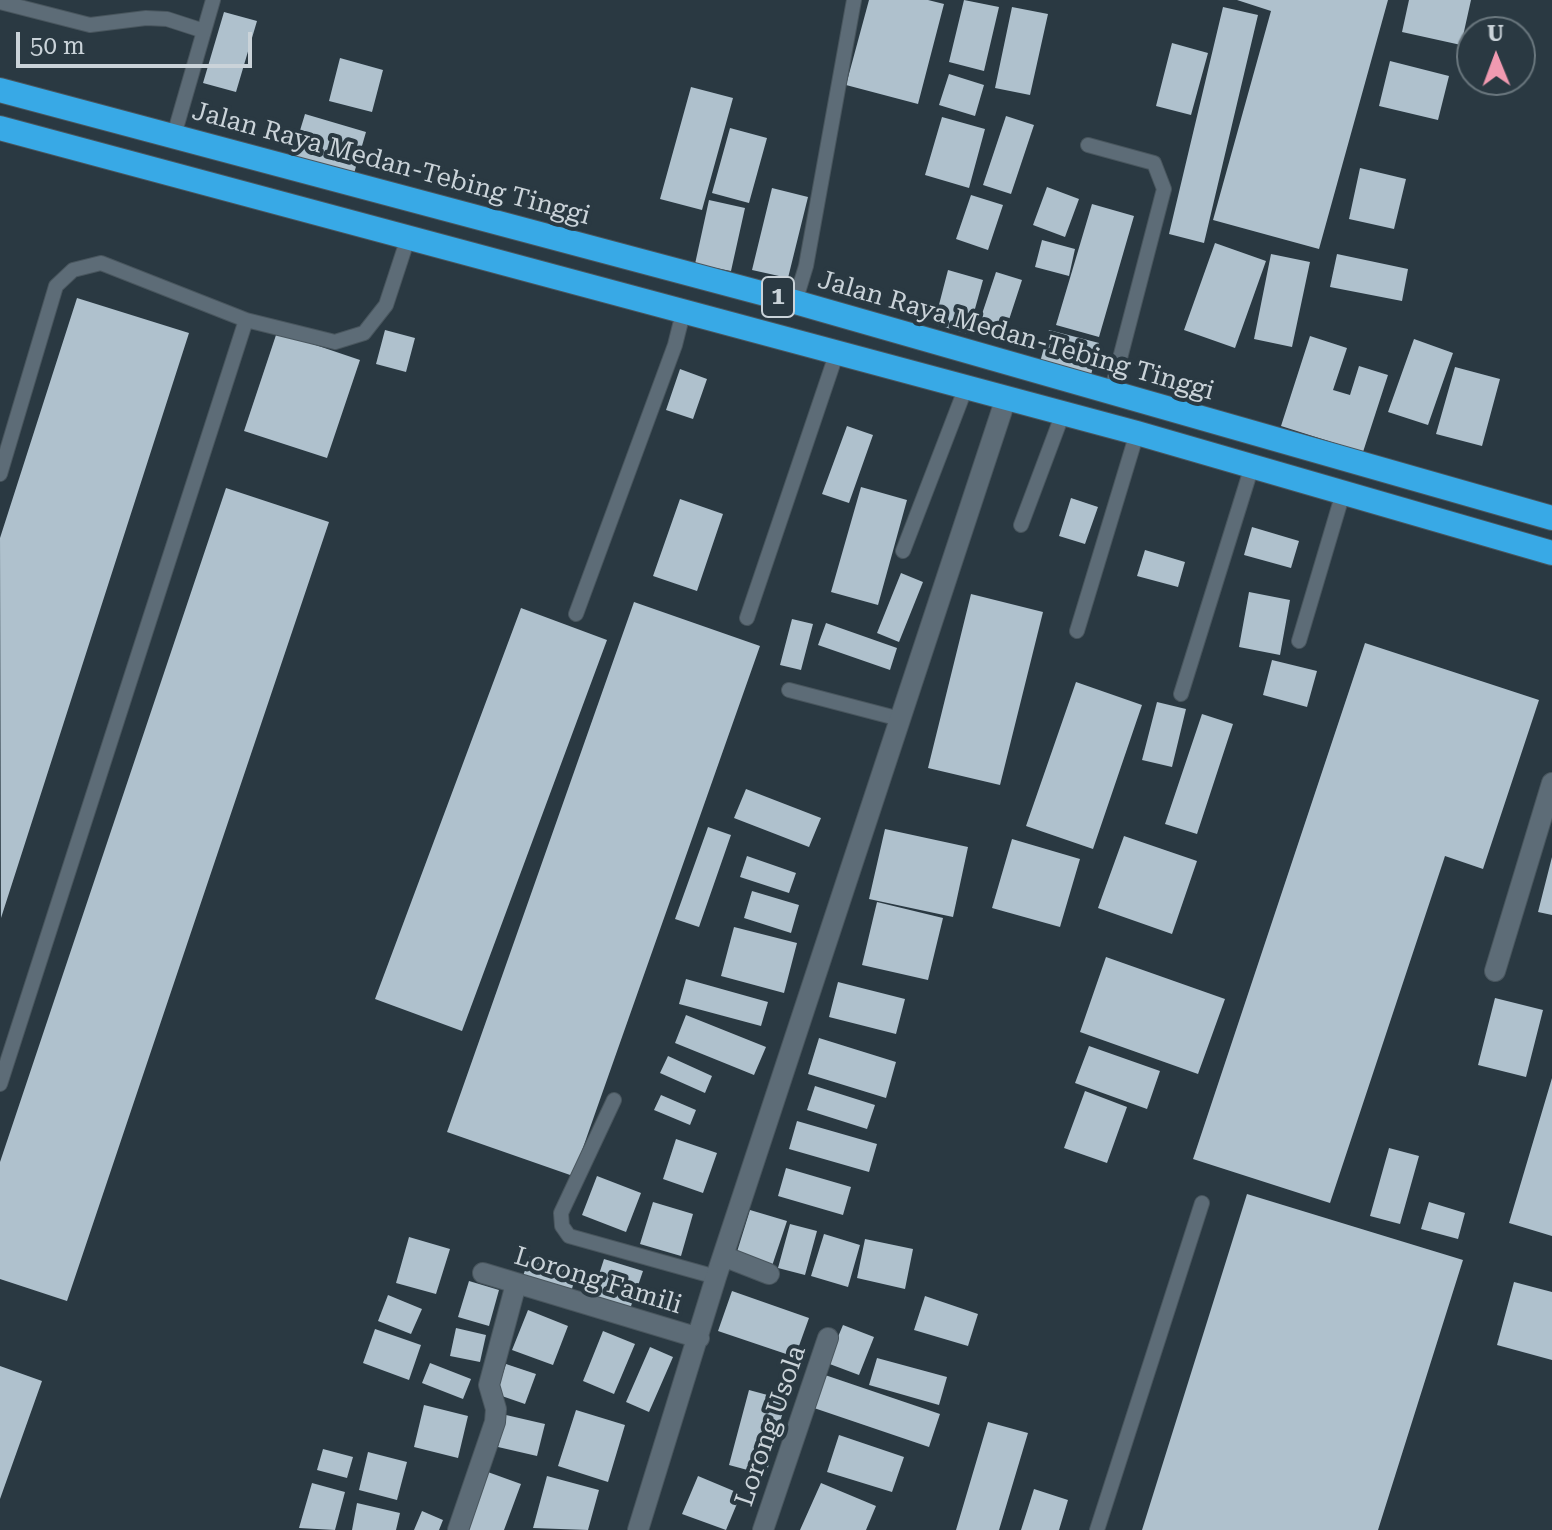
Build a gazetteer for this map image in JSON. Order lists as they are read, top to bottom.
{
  "streets": {
    "highway": ["Jalan Raya Medan-Tebing Tinggi", "1"],
    "street": ["Lorong Famili", "Lorong Usola"]
  },
  "scale_bar": "50 m",
  "north": "top"
}
